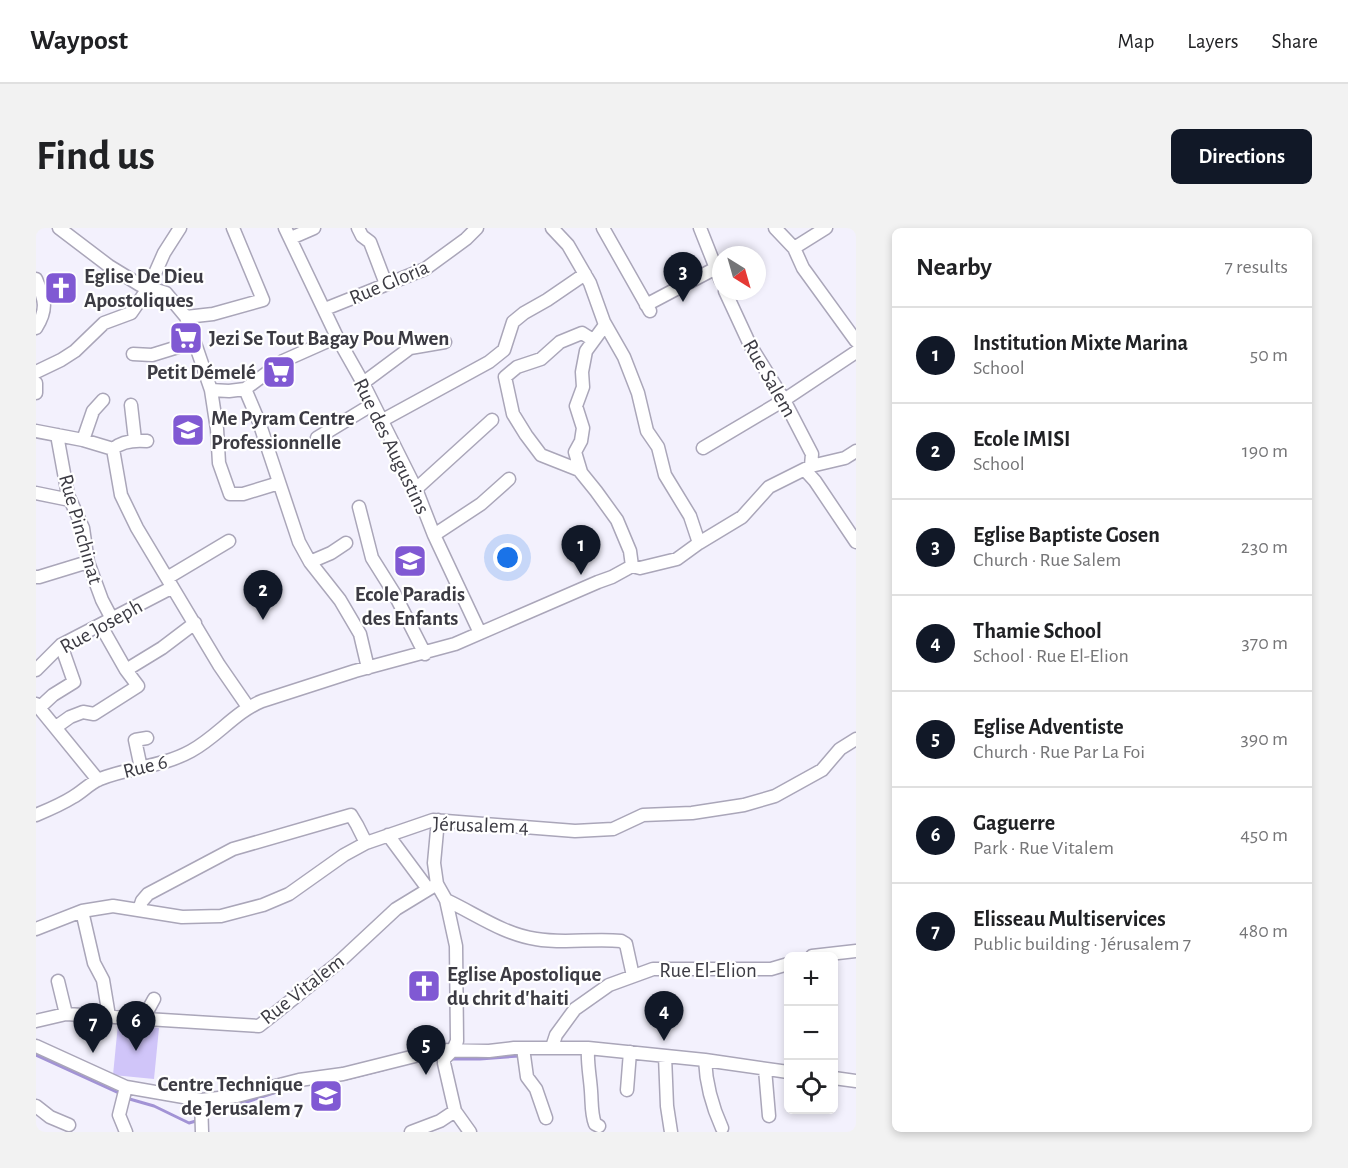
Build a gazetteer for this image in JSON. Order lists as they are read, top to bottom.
{
  "streets": {
    "street": [
      "Rue Gloria",
      "Rue Salem",
      "Rue des Augustins",
      "Rue Pinchinat",
      "Rue Joseph",
      "Rue 6",
      "Jérusalem 4",
      "Rue El-Elion",
      "Rue Vitalem"
    ]
  },
  "crossings": [
    ["Rue Gloria", "Rue des Augustins"],
    ["Rue des Augustins", "Rue 6"],
    ["Rue Pinchinat", "Rue Joseph"]
  ],
  "places": {
    "church": ["Eglise De Dieu Apostoliques", "Eglise Apostolique du chrit d'haiti"],
    "supermarket": ["Jezi Se Tout Bagay Pou Mwen", "Petit Démelé"],
    "school or university": ["Me Pyram Centre Professionnelle", "Ecole Paradis des Enfants", "Centre Technique de Jerusalem 7"]
  },
  "north": "bottom right",
  "page": {
    "header": "Waypost",
    "nav": ["Map", "Layers", "Share"],
    "buttons": "Directions",
    "title": "Find us",
    "heading": ["Nearby", "7 results"],
    "pins": [
      "3",
      "1",
      "2",
      "4",
      "6",
      "7",
      "5"
    ],
    "list": [
      {
        "mark": "1",
        "name": "Institution Mixte Marina",
        "note": "School",
        "value": "50 m"
      },
      {
        "mark": "2",
        "name": "Ecole IMISI",
        "note": "School",
        "value": "190 m"
      },
      {
        "mark": "3",
        "name": "Eglise Baptiste Gosen",
        "note": "Church · Rue Salem",
        "value": "230 m"
      },
      {
        "mark": "4",
        "name": "Thamie School",
        "note": "School · Rue El-Elion",
        "value": "370 m"
      },
      {
        "mark": "5",
        "name": "Eglise Adventiste",
        "note": "Church · Rue Par La Foi",
        "value": "390 m"
      },
      {
        "mark": "6",
        "name": "Gaguerre",
        "note": "Park · Rue Vitalem",
        "value": "450 m"
      },
      {
        "mark": "7",
        "name": "Elisseau Multiservices",
        "note": "Public building · Jérusalem 7",
        "value": "480 m"
      }
    ],
    "map_buttons": ["+", "−"]
  }
}
